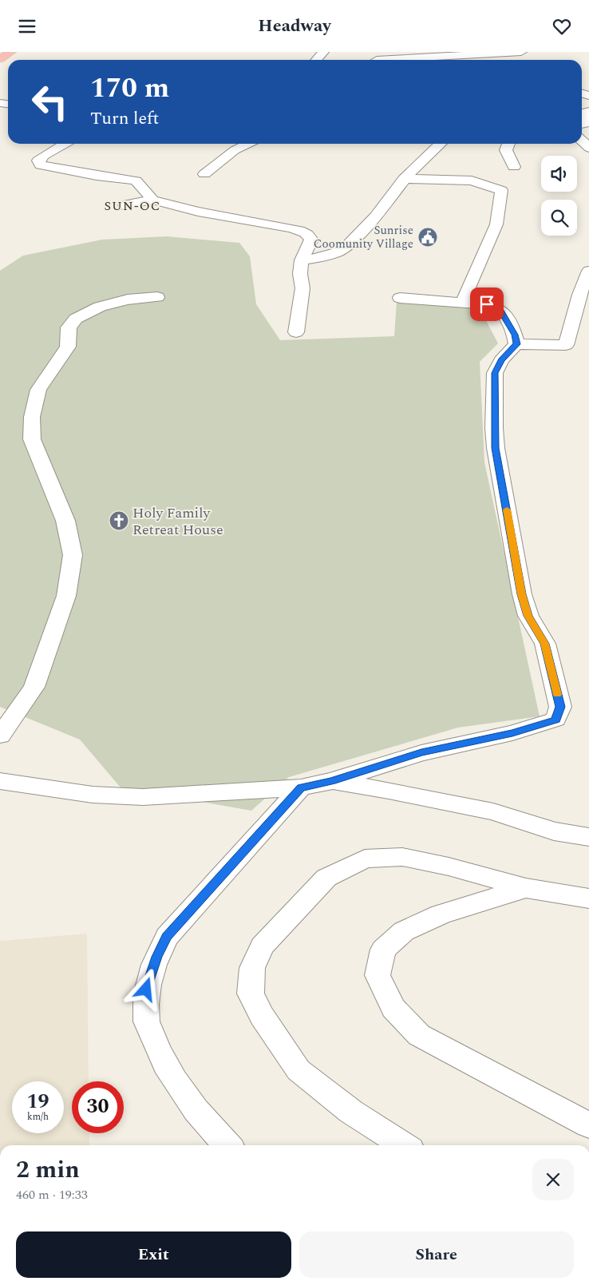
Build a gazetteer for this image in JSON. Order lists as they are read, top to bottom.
{
  "districts": ["SUN-OC"],
  "places": {
    "public building": ["Sunrise Coomunity Village"],
    "church": ["Holy Family Retreat House"]
  },
  "page": {
    "header": "Headway",
    "turn": ["170 m", "Turn left"],
    "speed": "19 km/h",
    "limit": "30",
    "heading": ["2 min", "460 m · 19:33"],
    "buttons": ["Exit", "Share"]
  }
}
